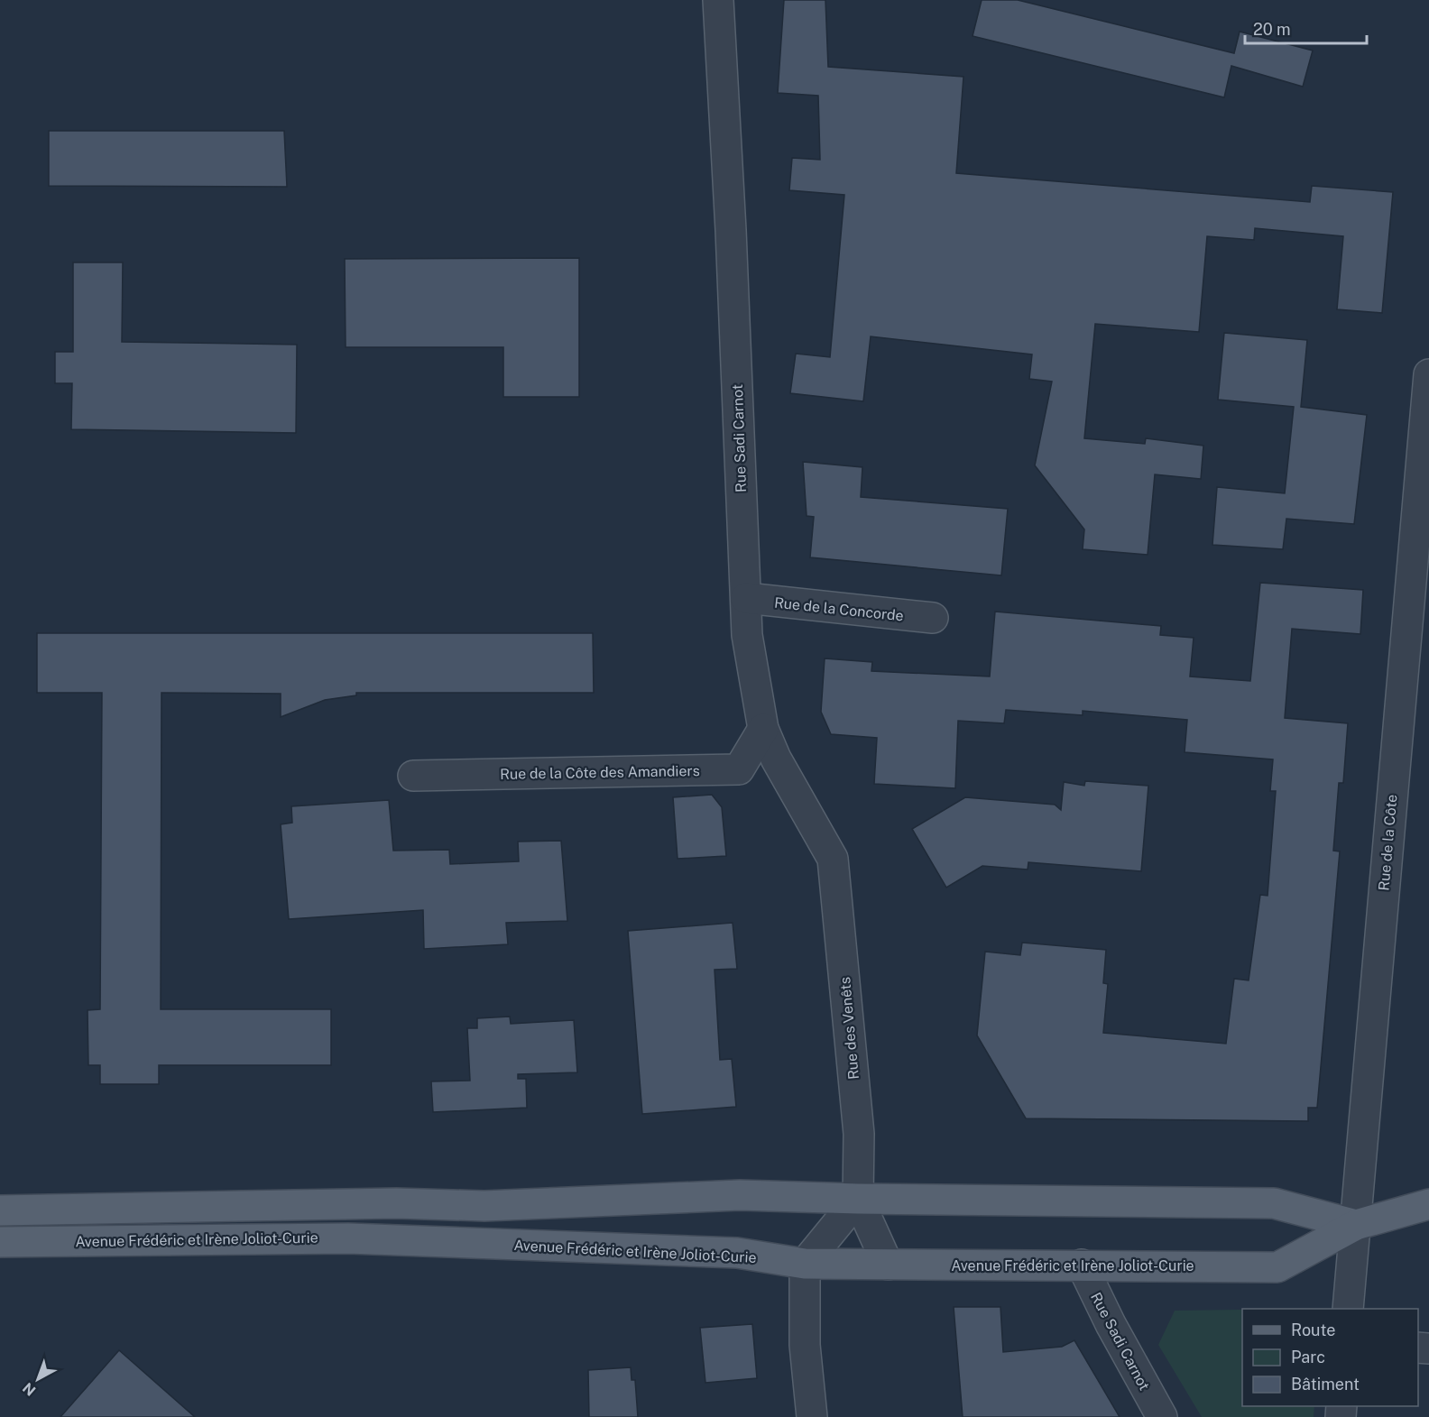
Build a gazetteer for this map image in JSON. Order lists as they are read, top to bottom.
{
  "streets": {
    "main road": ["Avenue Frédéric et Irène Joliot-Curie"],
    "street": [
      "Rue Sadi Carnot",
      "Rue de la Concorde",
      "Rue de la Côte des Amandiers",
      "Rue de la Côte",
      "Rue des Venêts"
    ]
  },
  "crossings": [
    ["Rue Sadi Carnot", "Rue de la Concorde"],
    ["Rue Sadi Carnot", "Rue de la Côte des Amandiers"],
    ["Rue Sadi Carnot", "Rue des Venêts"],
    ["Rue Sadi Carnot", "Avenue Frédéric et Irène Joliot-Curie"],
    ["Rue de la Côte", "Avenue Frédéric et Irène Joliot-Curie"],
    ["Rue des Venêts", "Avenue Frédéric et Irène Joliot-Curie"]
  ],
  "legend": ["Route", "Parc", "Bâtiment"],
  "scale_bar": "20 m",
  "north": "bottom left"
}
